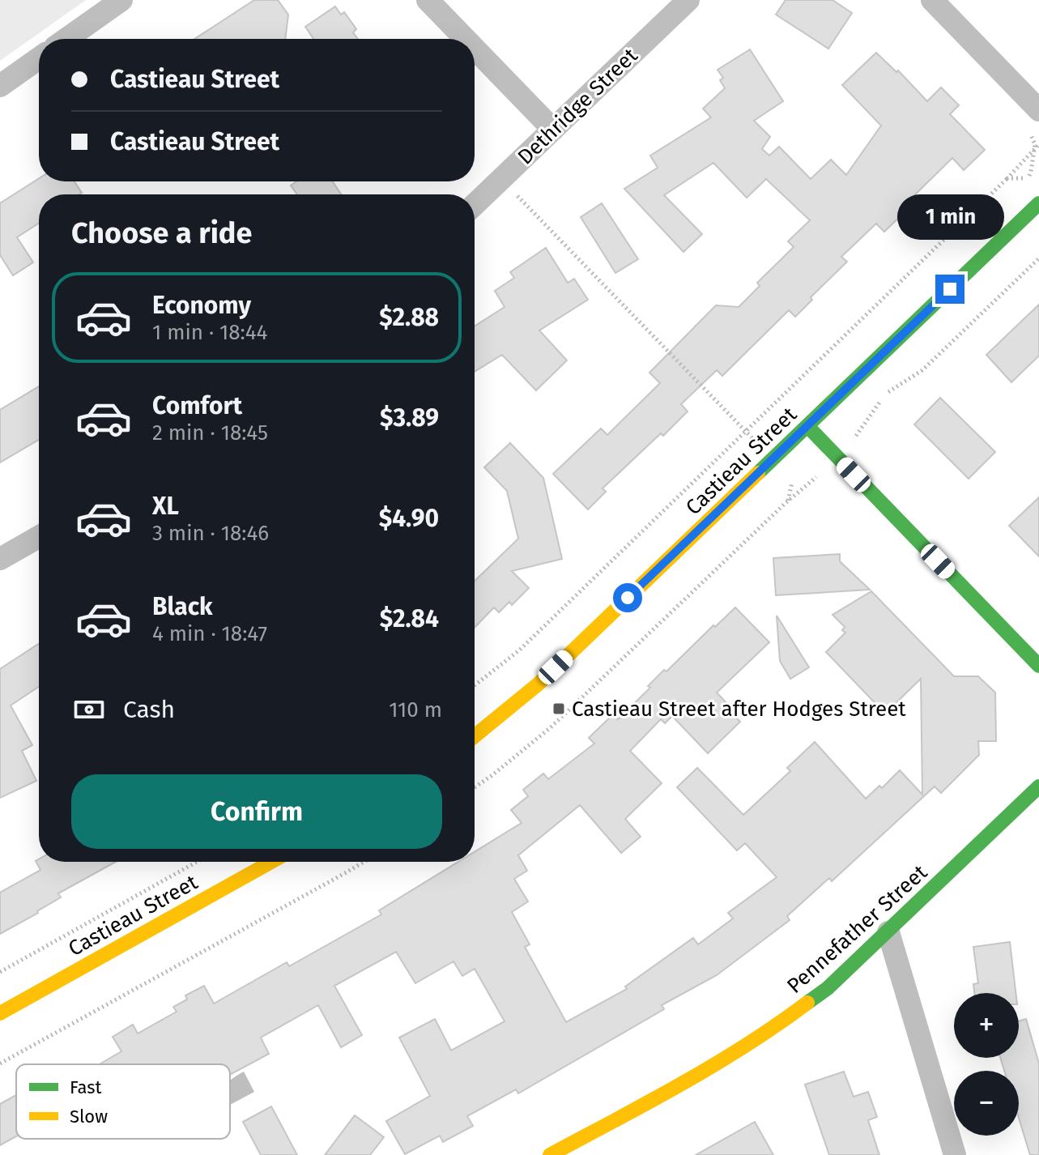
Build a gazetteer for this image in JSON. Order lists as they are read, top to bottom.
{
  "streets": {
    "street": ["Dethridge Street", "Castieau Street", "Pennefather Street"]
  },
  "places": {
    "transit": ["Castieau Street after Hodges Street"]
  },
  "legend": ["Fast", "Slow"],
  "page": {
    "banner": ["Castieau Street", "Castieau Street"],
    "bubble": "1 min",
    "heading": "Choose a ride",
    "list": [
      {
        "name": "Economy",
        "note": "1 min · 18:44",
        "value": "$2.88"
      },
      {
        "name": "Comfort",
        "note": "2 min · 18:45",
        "value": "$3.89"
      },
      {
        "name": "XL",
        "note": "3 min · 18:46",
        "value": "$4.90"
      },
      {
        "name": "Black",
        "note": "4 min · 18:47",
        "value": "$2.84"
      }
    ],
    "pay": ["Cash", "110 m"],
    "buttons": "Confirm",
    "map_buttons": ["+", "−"]
  }
}
